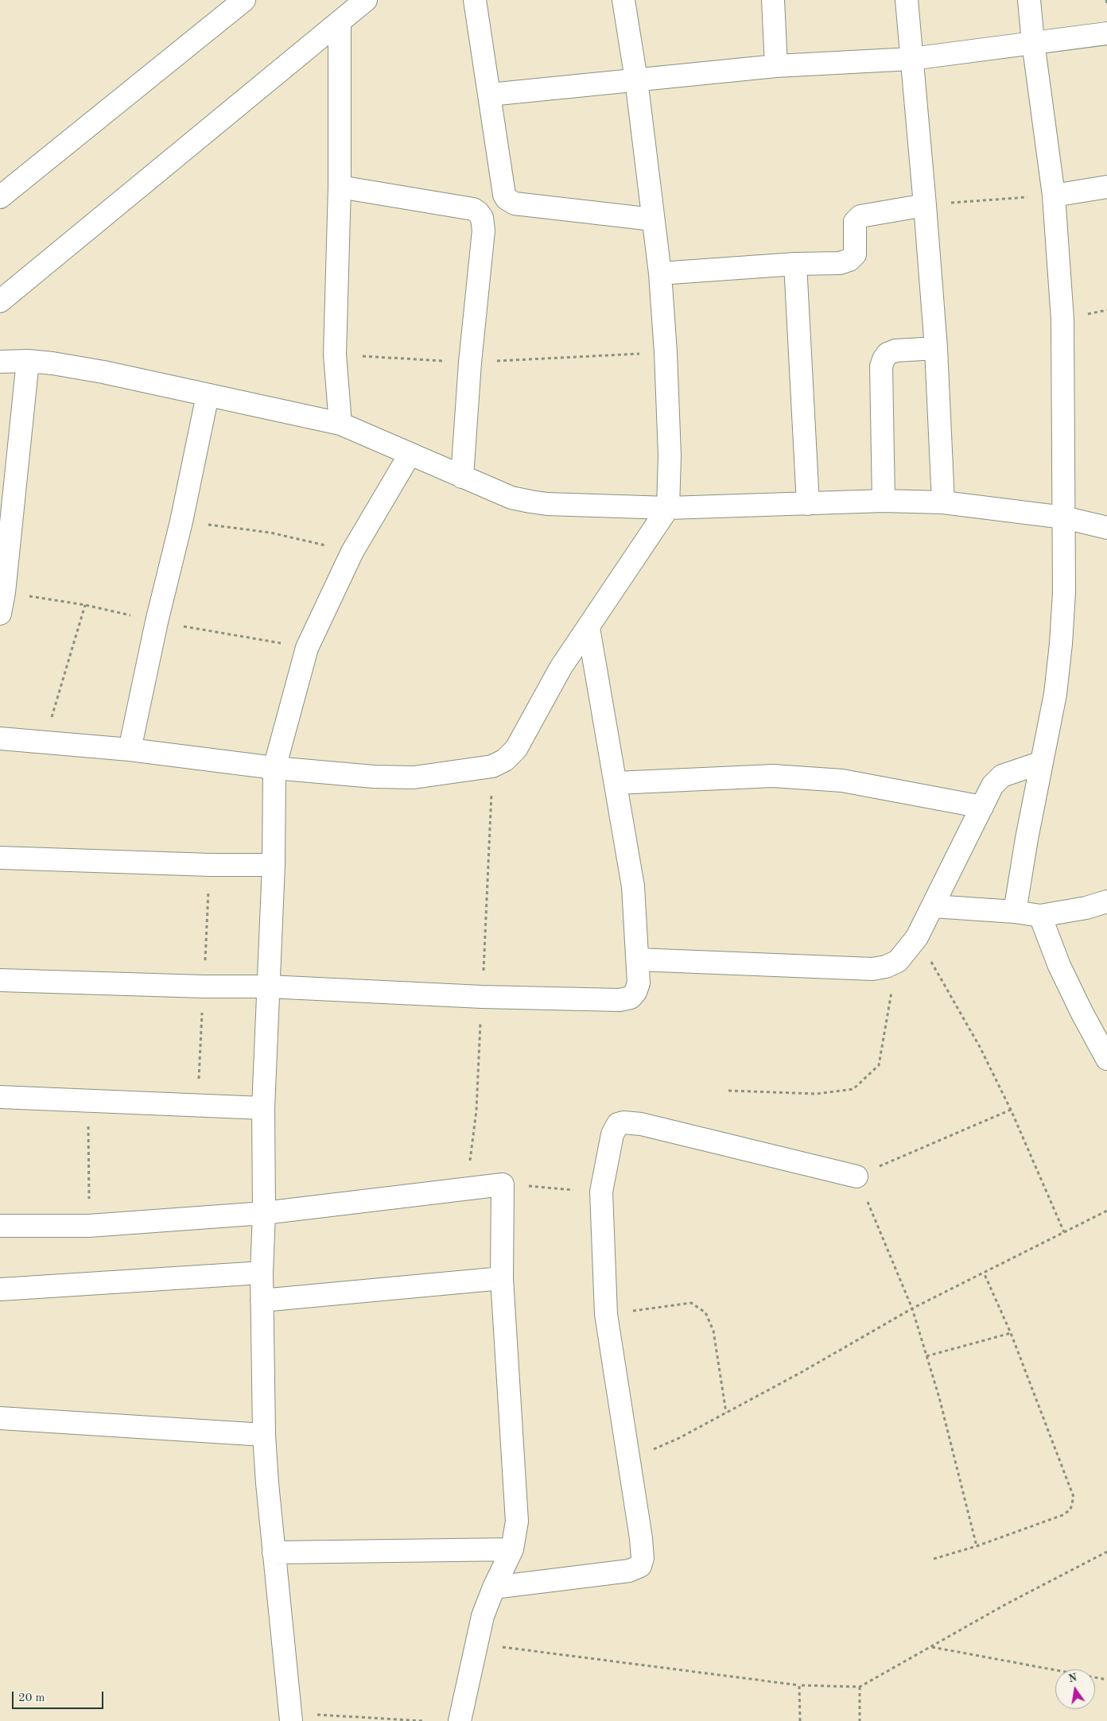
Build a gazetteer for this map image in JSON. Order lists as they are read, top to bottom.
{
  "scale_bar": "20 m",
  "north": "top"
}
